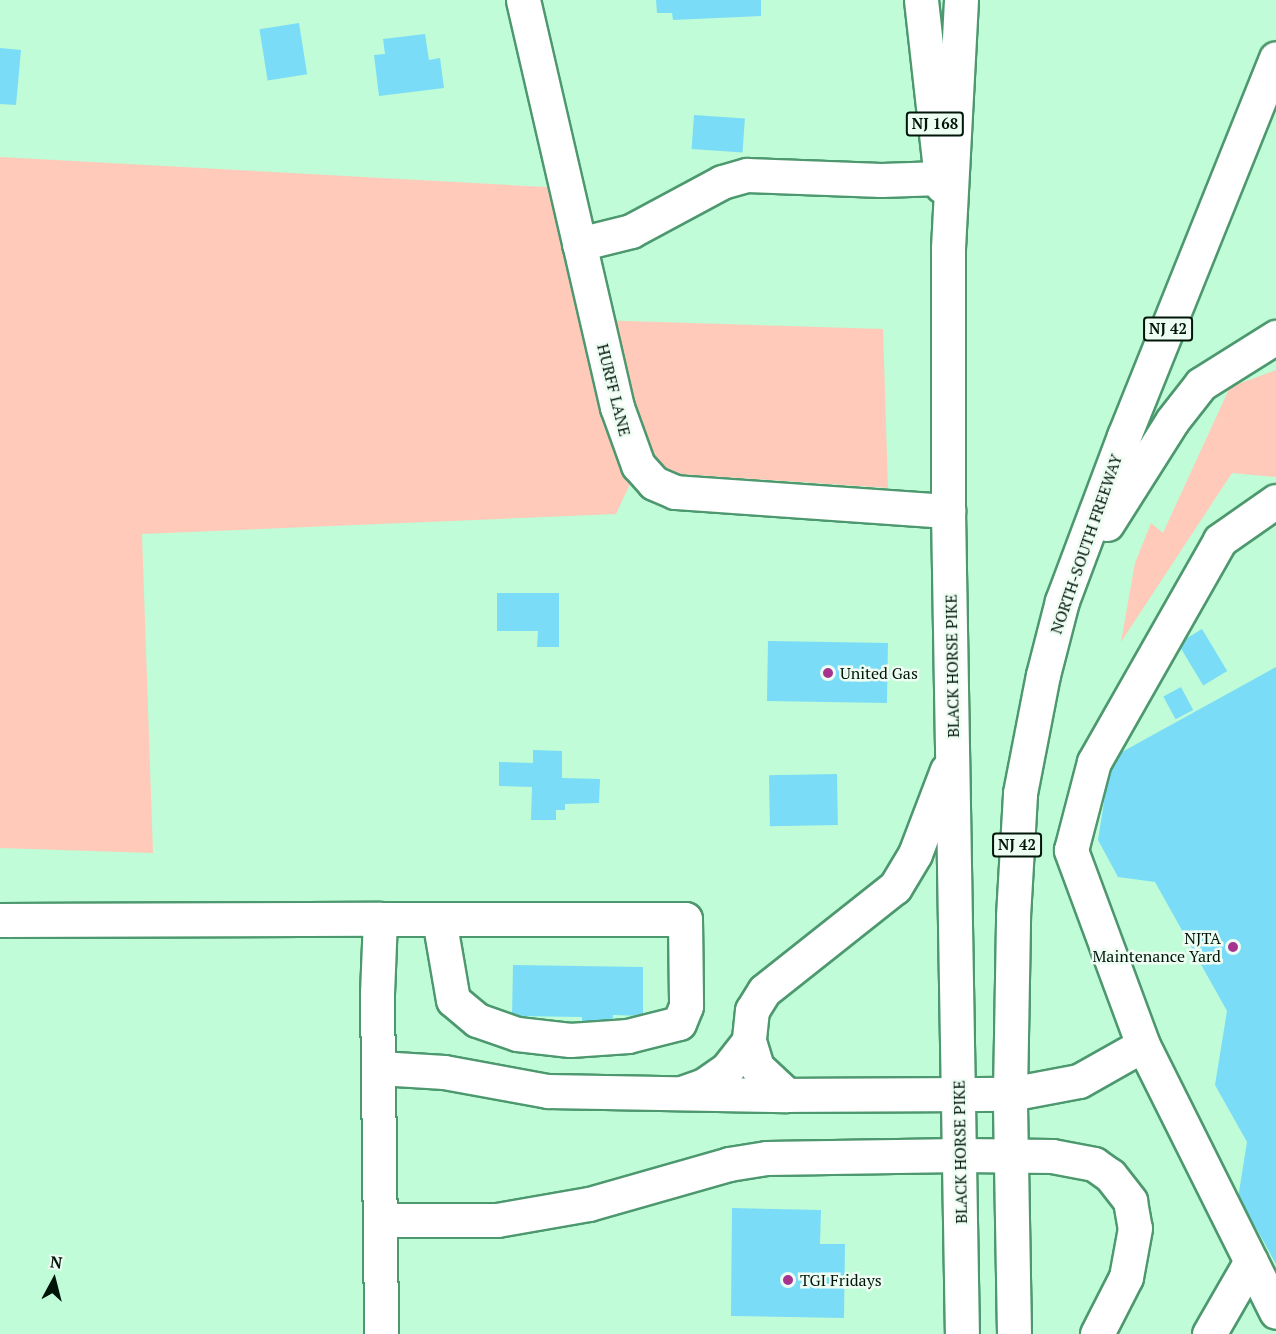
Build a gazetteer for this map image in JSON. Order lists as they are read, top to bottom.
{
  "streets": {
    "main road": [
      "NJ 168",
      "NJ 42",
      "HURFF LANE",
      "NORTH-SOUTH FREEWAY",
      "BLACK HORSE PIKE"
    ]
  },
  "crossings": [
    ["NJ 42", "NORTH-SOUTH FREEWAY"],
    ["HURFF LANE", "BLACK HORSE PIKE"]
  ],
  "places": ["United Gas", "NJTA Maintenance Yard", "TGI Fridays"],
  "north": "top"
}
